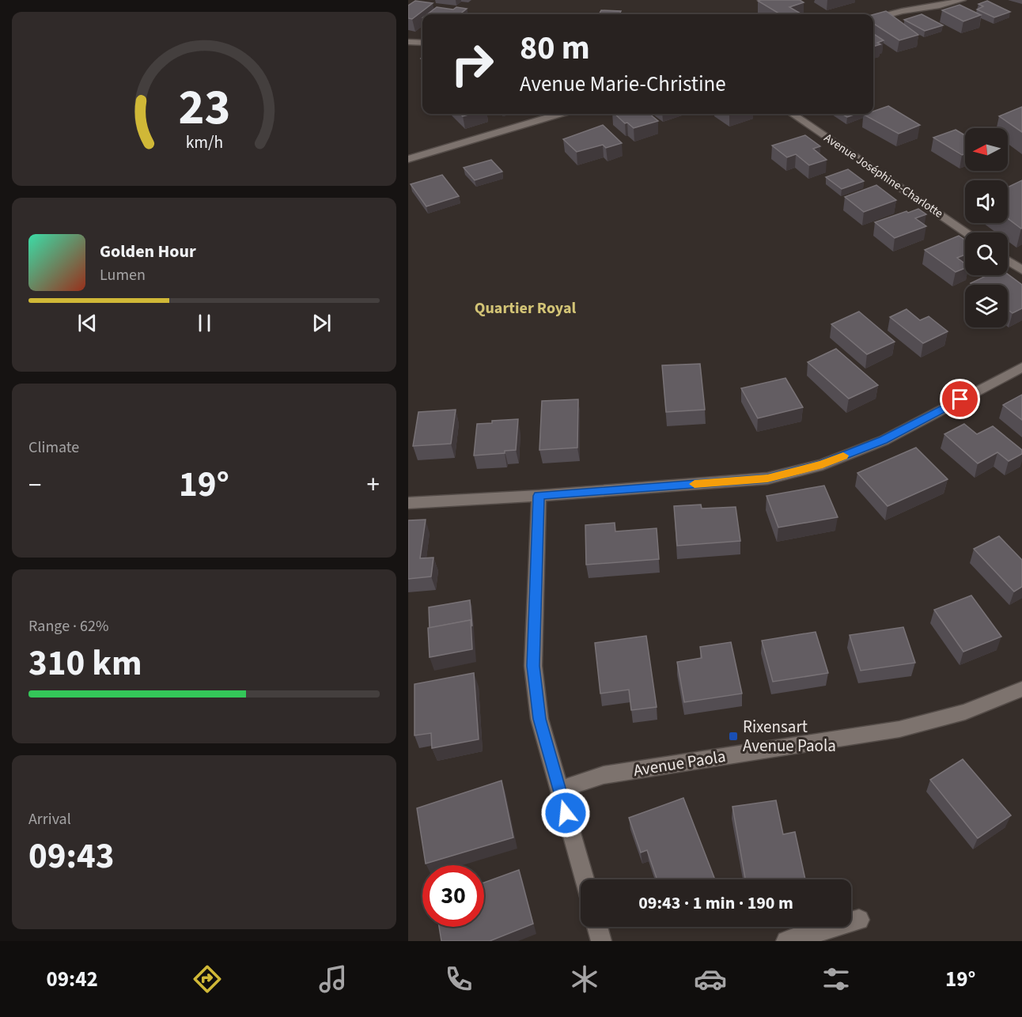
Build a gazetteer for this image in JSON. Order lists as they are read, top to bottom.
{
  "streets": {
    "street": ["Avenue Joséphine-Charlotte", "Avenue Paola"]
  },
  "districts": ["Quartier Royal"],
  "places": {
    "transit": ["Rixensart Avenue Paola"]
  },
  "north": "left",
  "page": {
    "turn": ["80 m", "Avenue Marie-Christine"],
    "song": ["Golden Hour", "Lumen"],
    "tile": [
      "Climate",
      ["Range · 62%", "310 km"],
      ["Arrival", "09:43"]
    ],
    "heat": ["−", "19°", "+"],
    "limit": "30",
    "trip": "09:43 · 1 min · 190 m",
    "tabs": ["09:42", "19°"],
    "gauge": ["23", "km/h"]
  }
}
